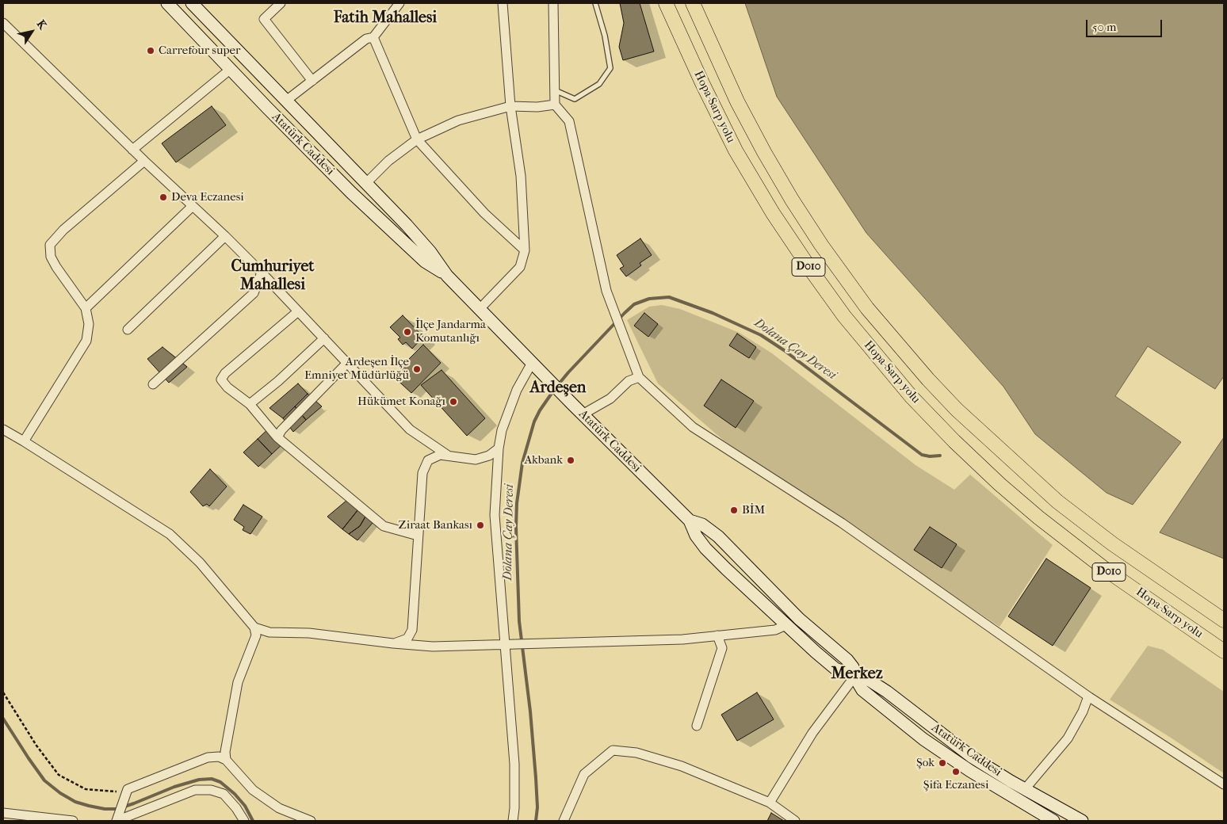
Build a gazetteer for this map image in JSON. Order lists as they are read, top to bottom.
{
  "streets": {
    "highway": ["Hopa-Sarp yolu", "D010"],
    "main road": ["Atatürk Caddesi"]
  },
  "districts": [
    "Fatih Mahallesi",
    "Cumhuriyet Mahallesi",
    "Ardeşen",
    "Merkez"
  ],
  "water": ["Dolana Çay Deresi"],
  "places": [
    "Carrefour super",
    "Deva Eczanesi",
    "İlçe Jandarma Komutanlığı",
    "Ardeşen İlçe Emniyet Müdürlüğü",
    "Hükümet Konağı",
    "Akbank",
    "BİM",
    "Ziraat Bankası",
    "Şok",
    "Şifa Eczanesi"
  ],
  "scale_bar": "50 m",
  "north": "top right"
}
